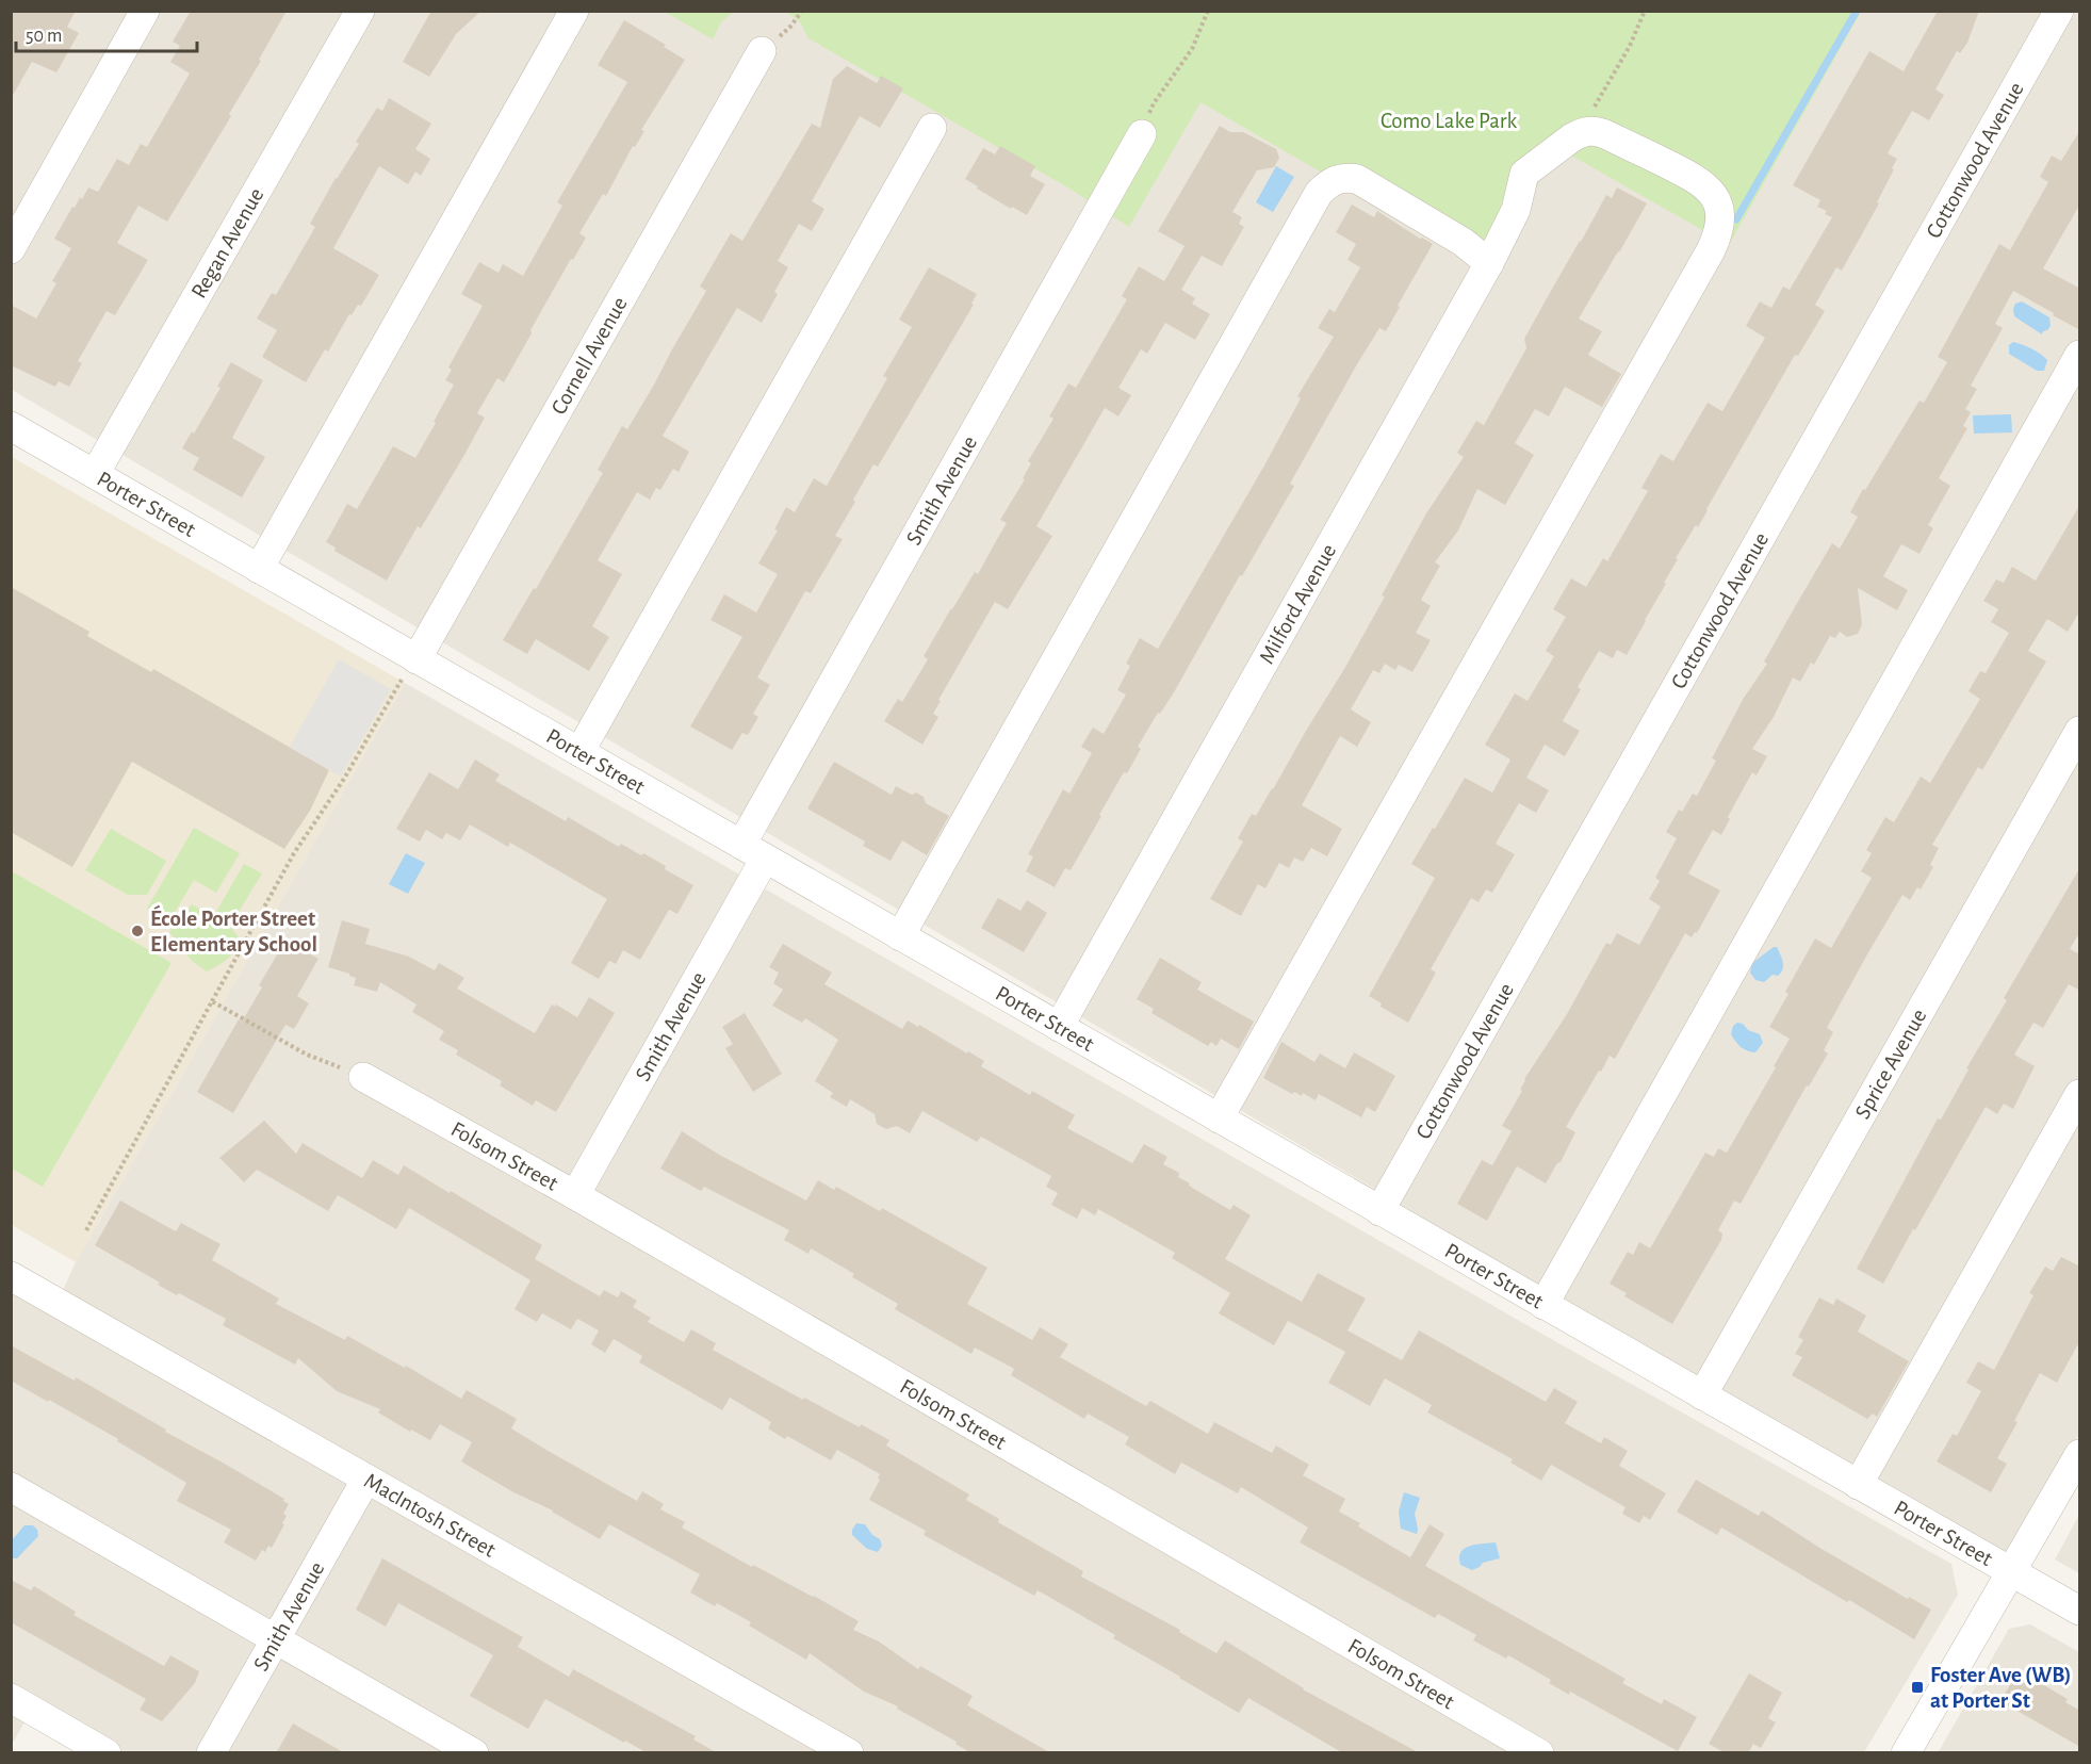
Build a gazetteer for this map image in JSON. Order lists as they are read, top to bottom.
{
  "streets": {
    "street": [
      "Cottonwood Avenue",
      "Regan Avenue",
      "Cornell Avenue",
      "Smith Avenue",
      "Porter Street",
      "Milford Avenue",
      "Sprice Avenue",
      "Folsom Street",
      "MacIntosh Street"
    ]
  },
  "crossings": [
    ["Cottonwood Avenue", "Porter Street"],
    ["Regan Avenue", "Porter Street"],
    ["Cornell Avenue", "Porter Street"],
    ["Smith Avenue", "Porter Street"],
    ["Smith Avenue", "Folsom Street"],
    ["Smith Avenue", "MacIntosh Street"],
    ["Porter Street", "Milford Avenue"],
    ["Porter Street", "Sprice Avenue"]
  ],
  "parks": ["Como Lake Park"],
  "places": {
    "other": ["École Porter Street Elementary School"],
    "transit": ["Foster Ave (WB) at Porter St"]
  },
  "scale_bar": "50 m"
}
